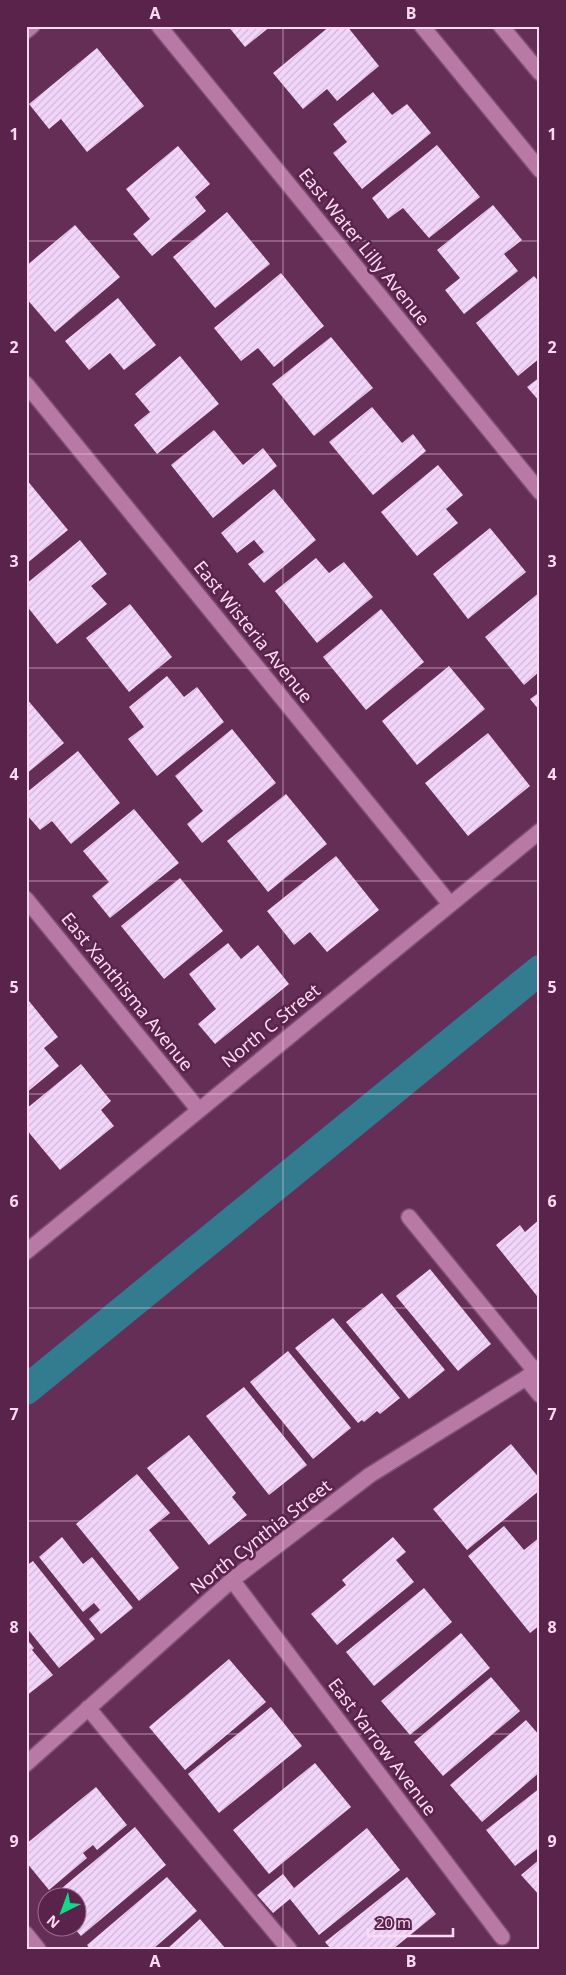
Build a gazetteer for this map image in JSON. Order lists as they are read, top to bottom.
{
  "streets": {
    "street": [
      "East Water Lilly Avenue",
      "East Wisteria Avenue",
      "East Xanthisma Avenue",
      "North C Street",
      "North Cynthia Street",
      "East Yarrow Avenue"
    ]
  },
  "crossings": [
    ["East Wisteria Avenue", "North C Street"],
    ["East Xanthisma Avenue", "North C Street"],
    ["North Cynthia Street", "East Yarrow Avenue"]
  ],
  "scale_bar": "20 m",
  "north": "bottom left",
  "grid": {
    "columns": ["A", "B"],
    "rows": [
      "1",
      "2",
      "3",
      "4",
      "5",
      "6",
      "7",
      "8",
      "9"
    ]
  }
}
